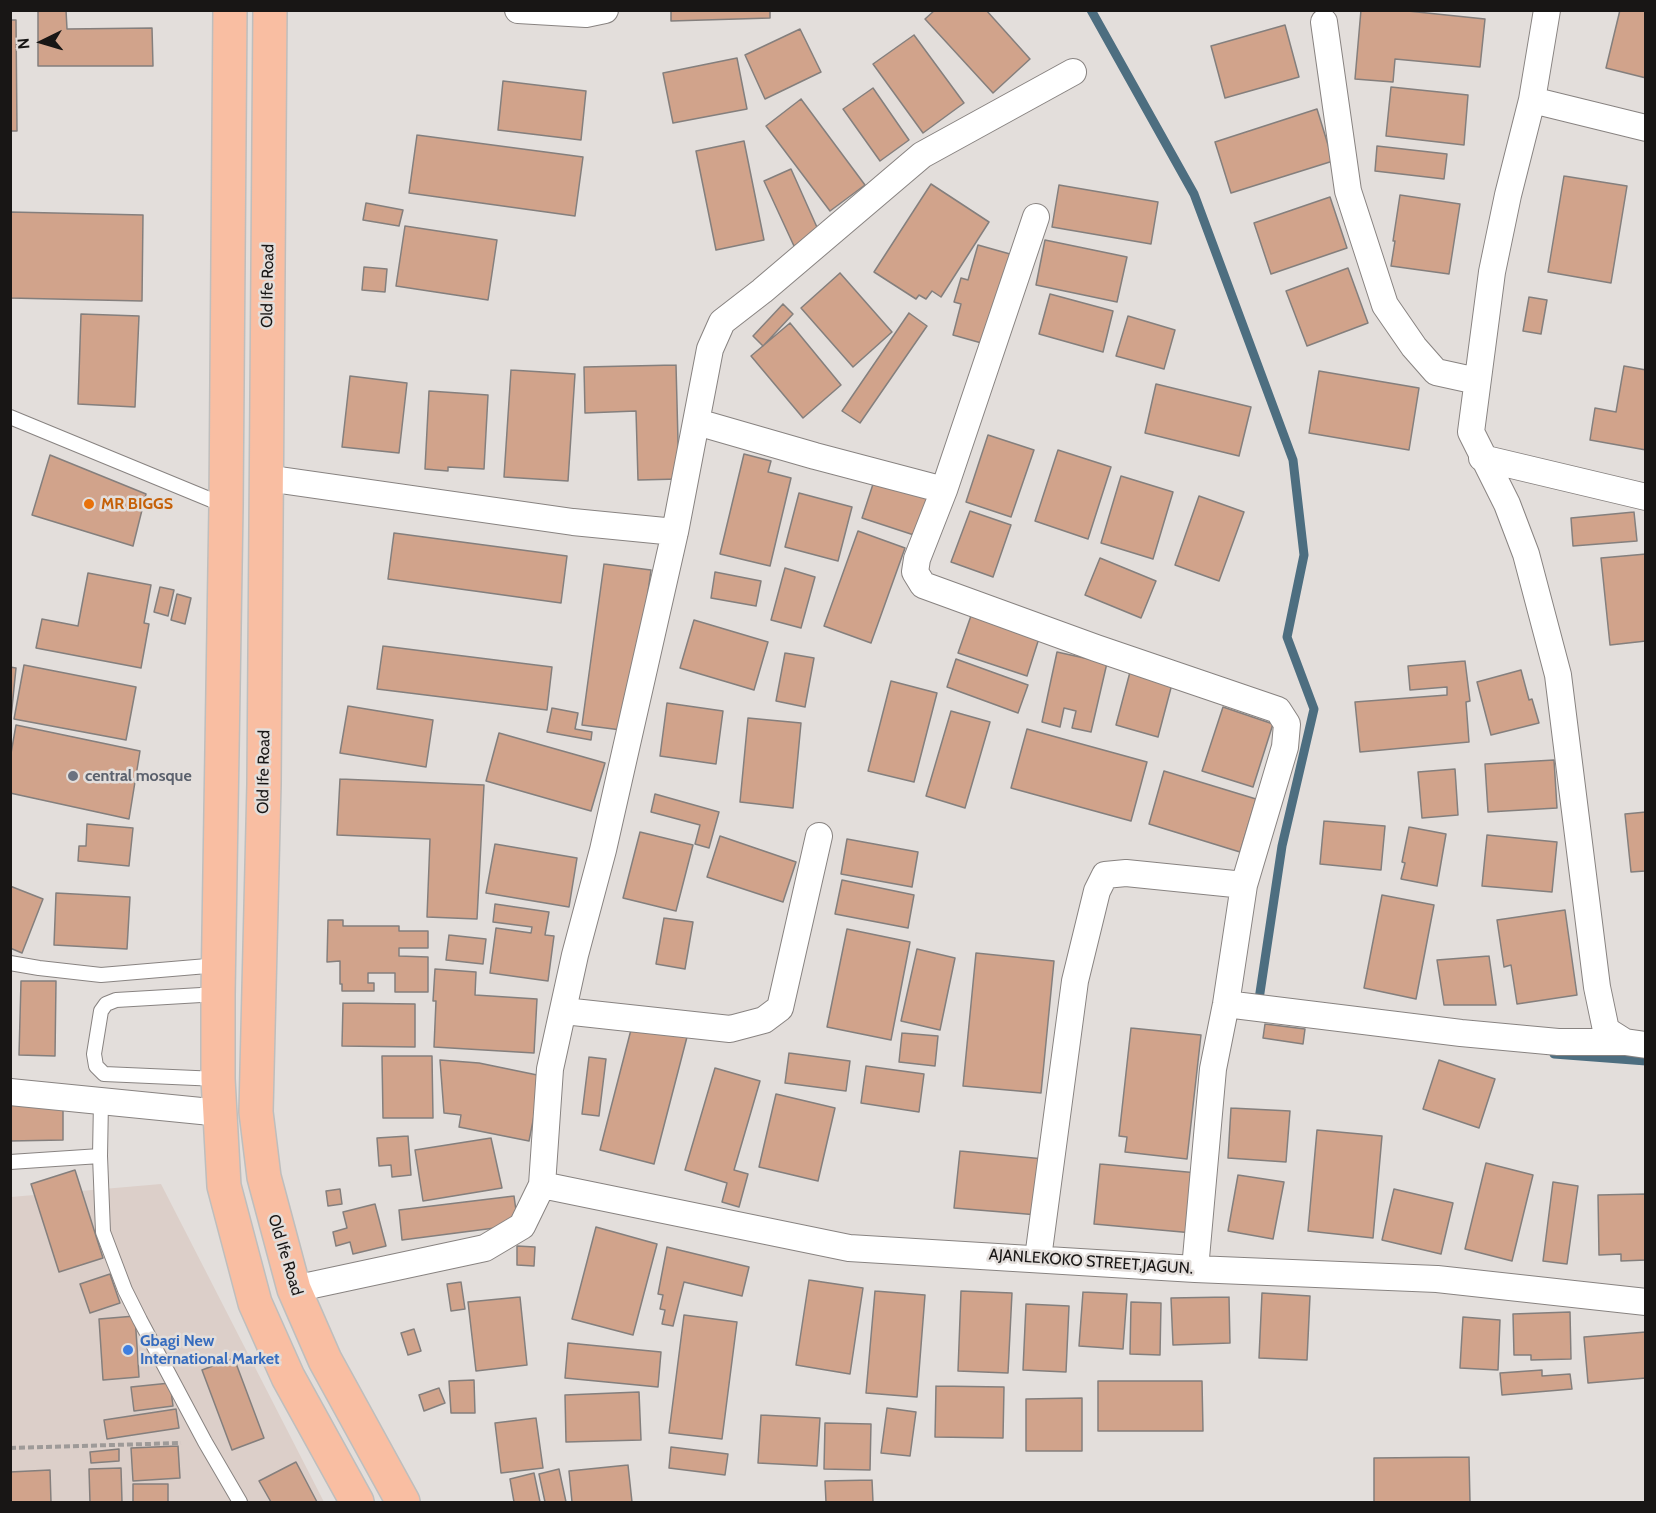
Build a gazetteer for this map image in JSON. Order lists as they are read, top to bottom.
{
  "streets": {
    "main road": ["Old Ife Road"],
    "street": ["AJANLEKOKO STREET,JAGUN."]
  },
  "places": ["MR BIGGS", "central mosque", "Gbagi New International Market"],
  "north": "left"
}
